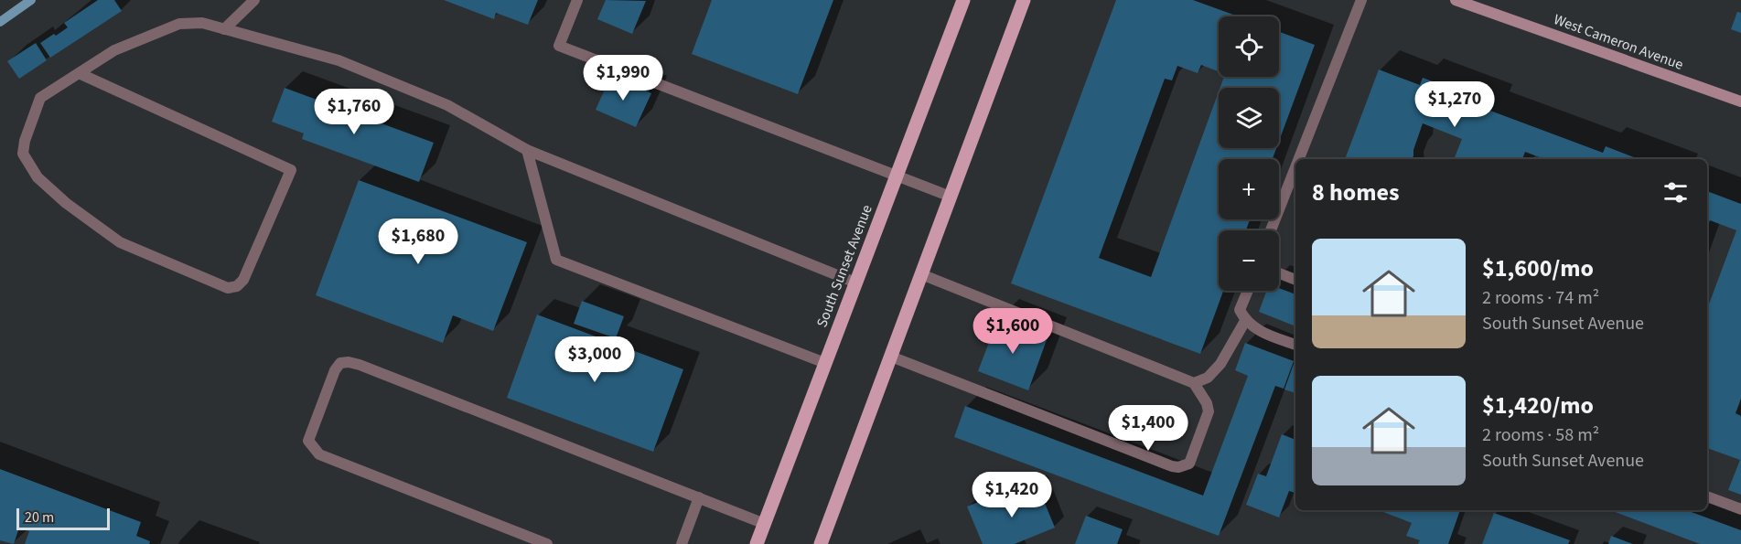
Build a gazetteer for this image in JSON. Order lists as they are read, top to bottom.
{
  "streets": {
    "main road": ["South Sunset Avenue"],
    "street": ["West Cameron Avenue"]
  },
  "scale_bar": "20 m",
  "page": {
    "map_buttons": ["+", "−"],
    "price": [
      "$1,990",
      "$1,270",
      "$1,760",
      "$1,680",
      "$1,600",
      "$3,000",
      "$1,400",
      "$1,420"
    ],
    "heading": "8 homes",
    "list": [
      {
        "name": "$1,600/mo",
        "note": "2 rooms · 74 m² · South Sunset Avenue"
      },
      {
        "name": "$1,420/mo",
        "note": "2 rooms · 58 m² · South Sunset Avenue"
      }
    ],
    "scale": "20 m"
  }
}
